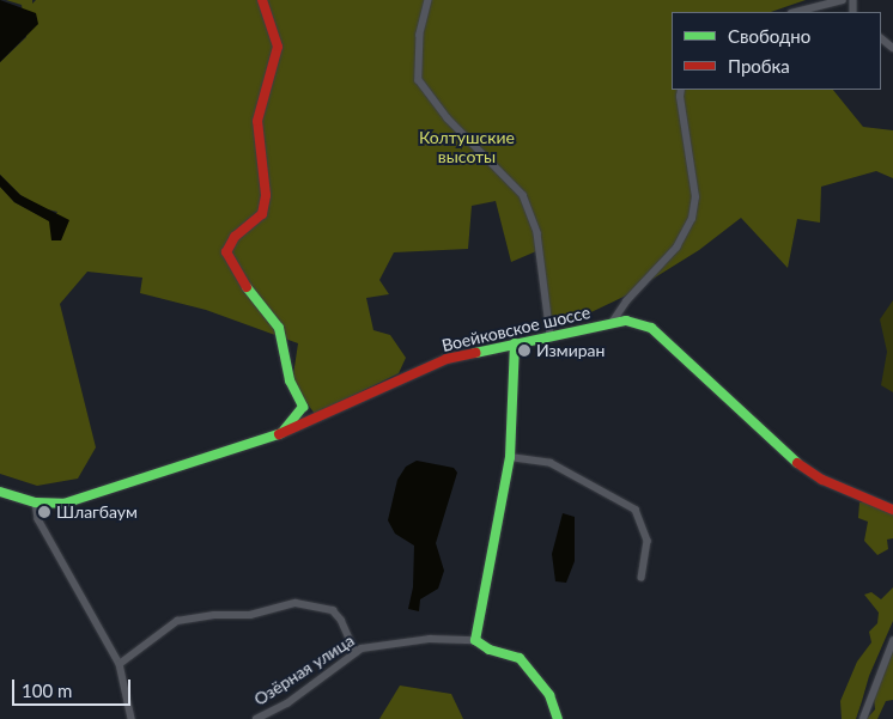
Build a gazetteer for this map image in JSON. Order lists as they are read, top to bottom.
{
  "streets": {
    "street": ["Воейковское шоссе", "Озёрная улица"]
  },
  "parks": ["Колтушские высоты"],
  "places": ["Измиран", "Шлагбаум"],
  "legend": ["Свободно", "Пробка"],
  "scale_bar": "100 m"
}
